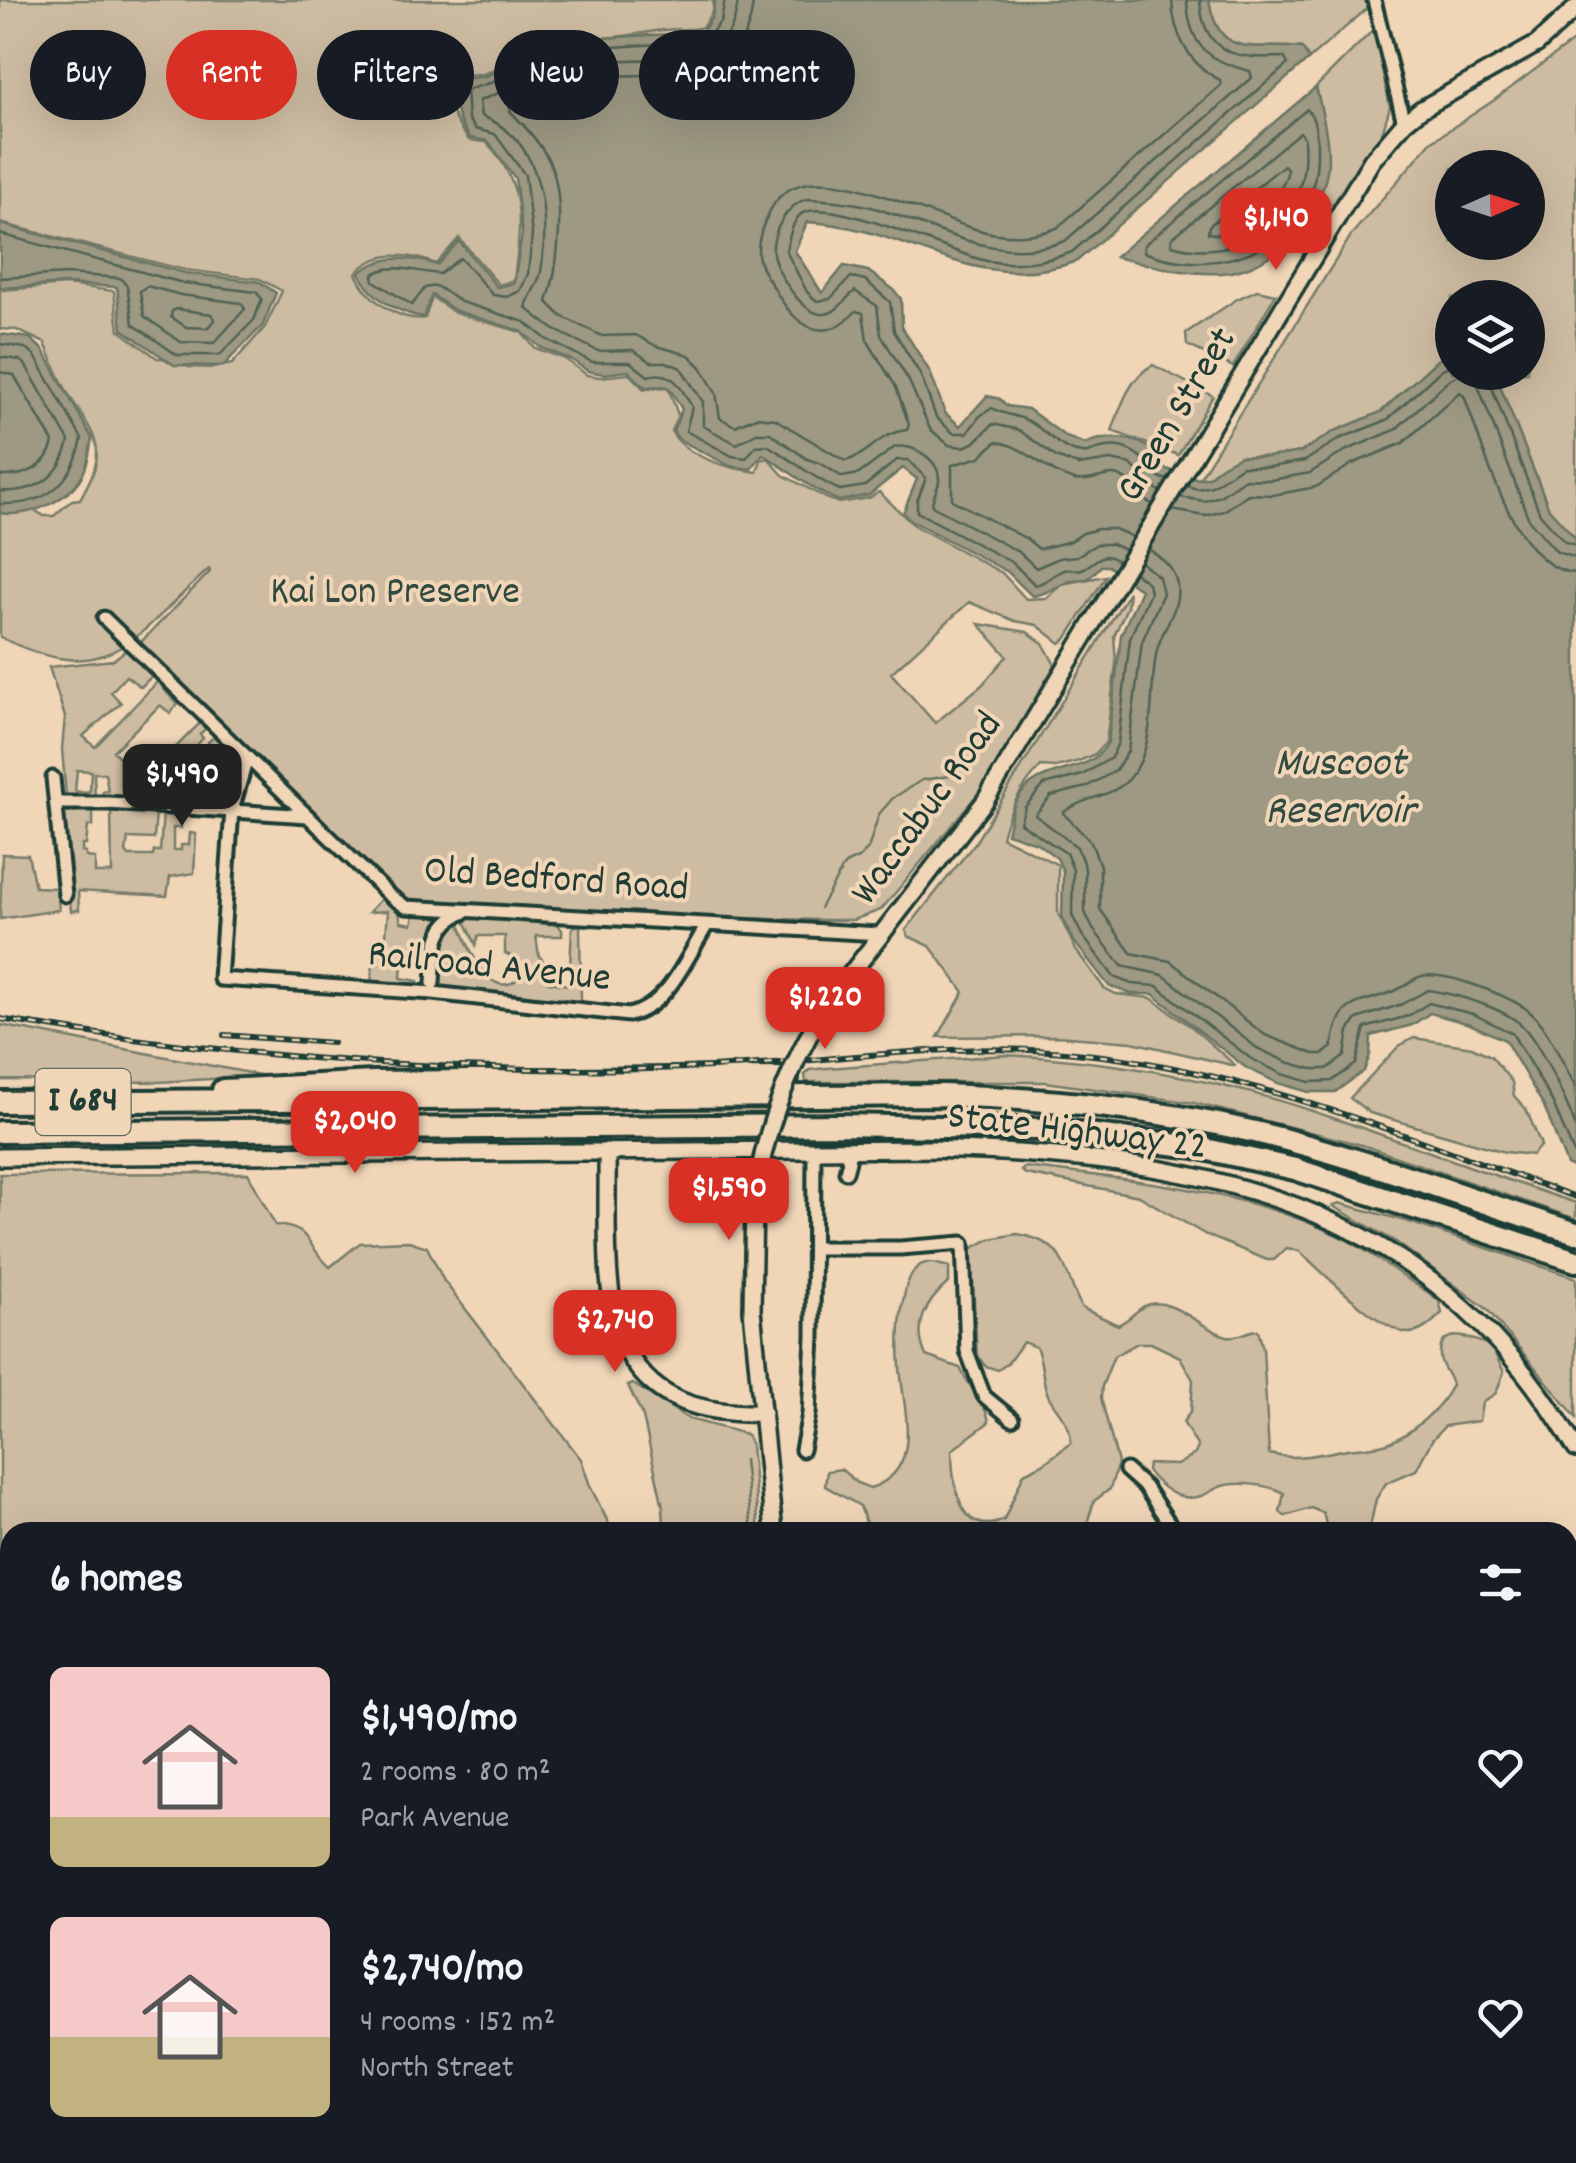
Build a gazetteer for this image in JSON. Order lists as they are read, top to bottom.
{
  "streets": {
    "highway": ["I 684"],
    "main road": ["Green Street", "Waccabuc Road", "State Highway 22"],
    "street": ["Old Bedford Road", "Railroad Avenue"]
  },
  "crossings": [
    ["Green Street", "Waccabuc Road"],
    ["Waccabuc Road", "Old Bedford Road"],
    ["Old Bedford Road", "Railroad Avenue"]
  ],
  "water": ["Muscoot Reservoir"],
  "parks": ["Kai Lon Preserve"],
  "north": "right",
  "page": {
    "chip": [
      "Buy",
      "Rent",
      "Filters",
      "New",
      "Apartment"
    ],
    "price": [
      "$1,140",
      "$1,490",
      "$1,220",
      "$2,040",
      "$1,590",
      "$2,740"
    ],
    "heading": "6 homes",
    "list": [
      {
        "name": "$1,490/mo",
        "note": "2 rooms · 80 m² · Park Avenue"
      },
      {
        "name": "$2,740/mo",
        "note": "4 rooms · 152 m² · North Street"
      }
    ]
  }
}
